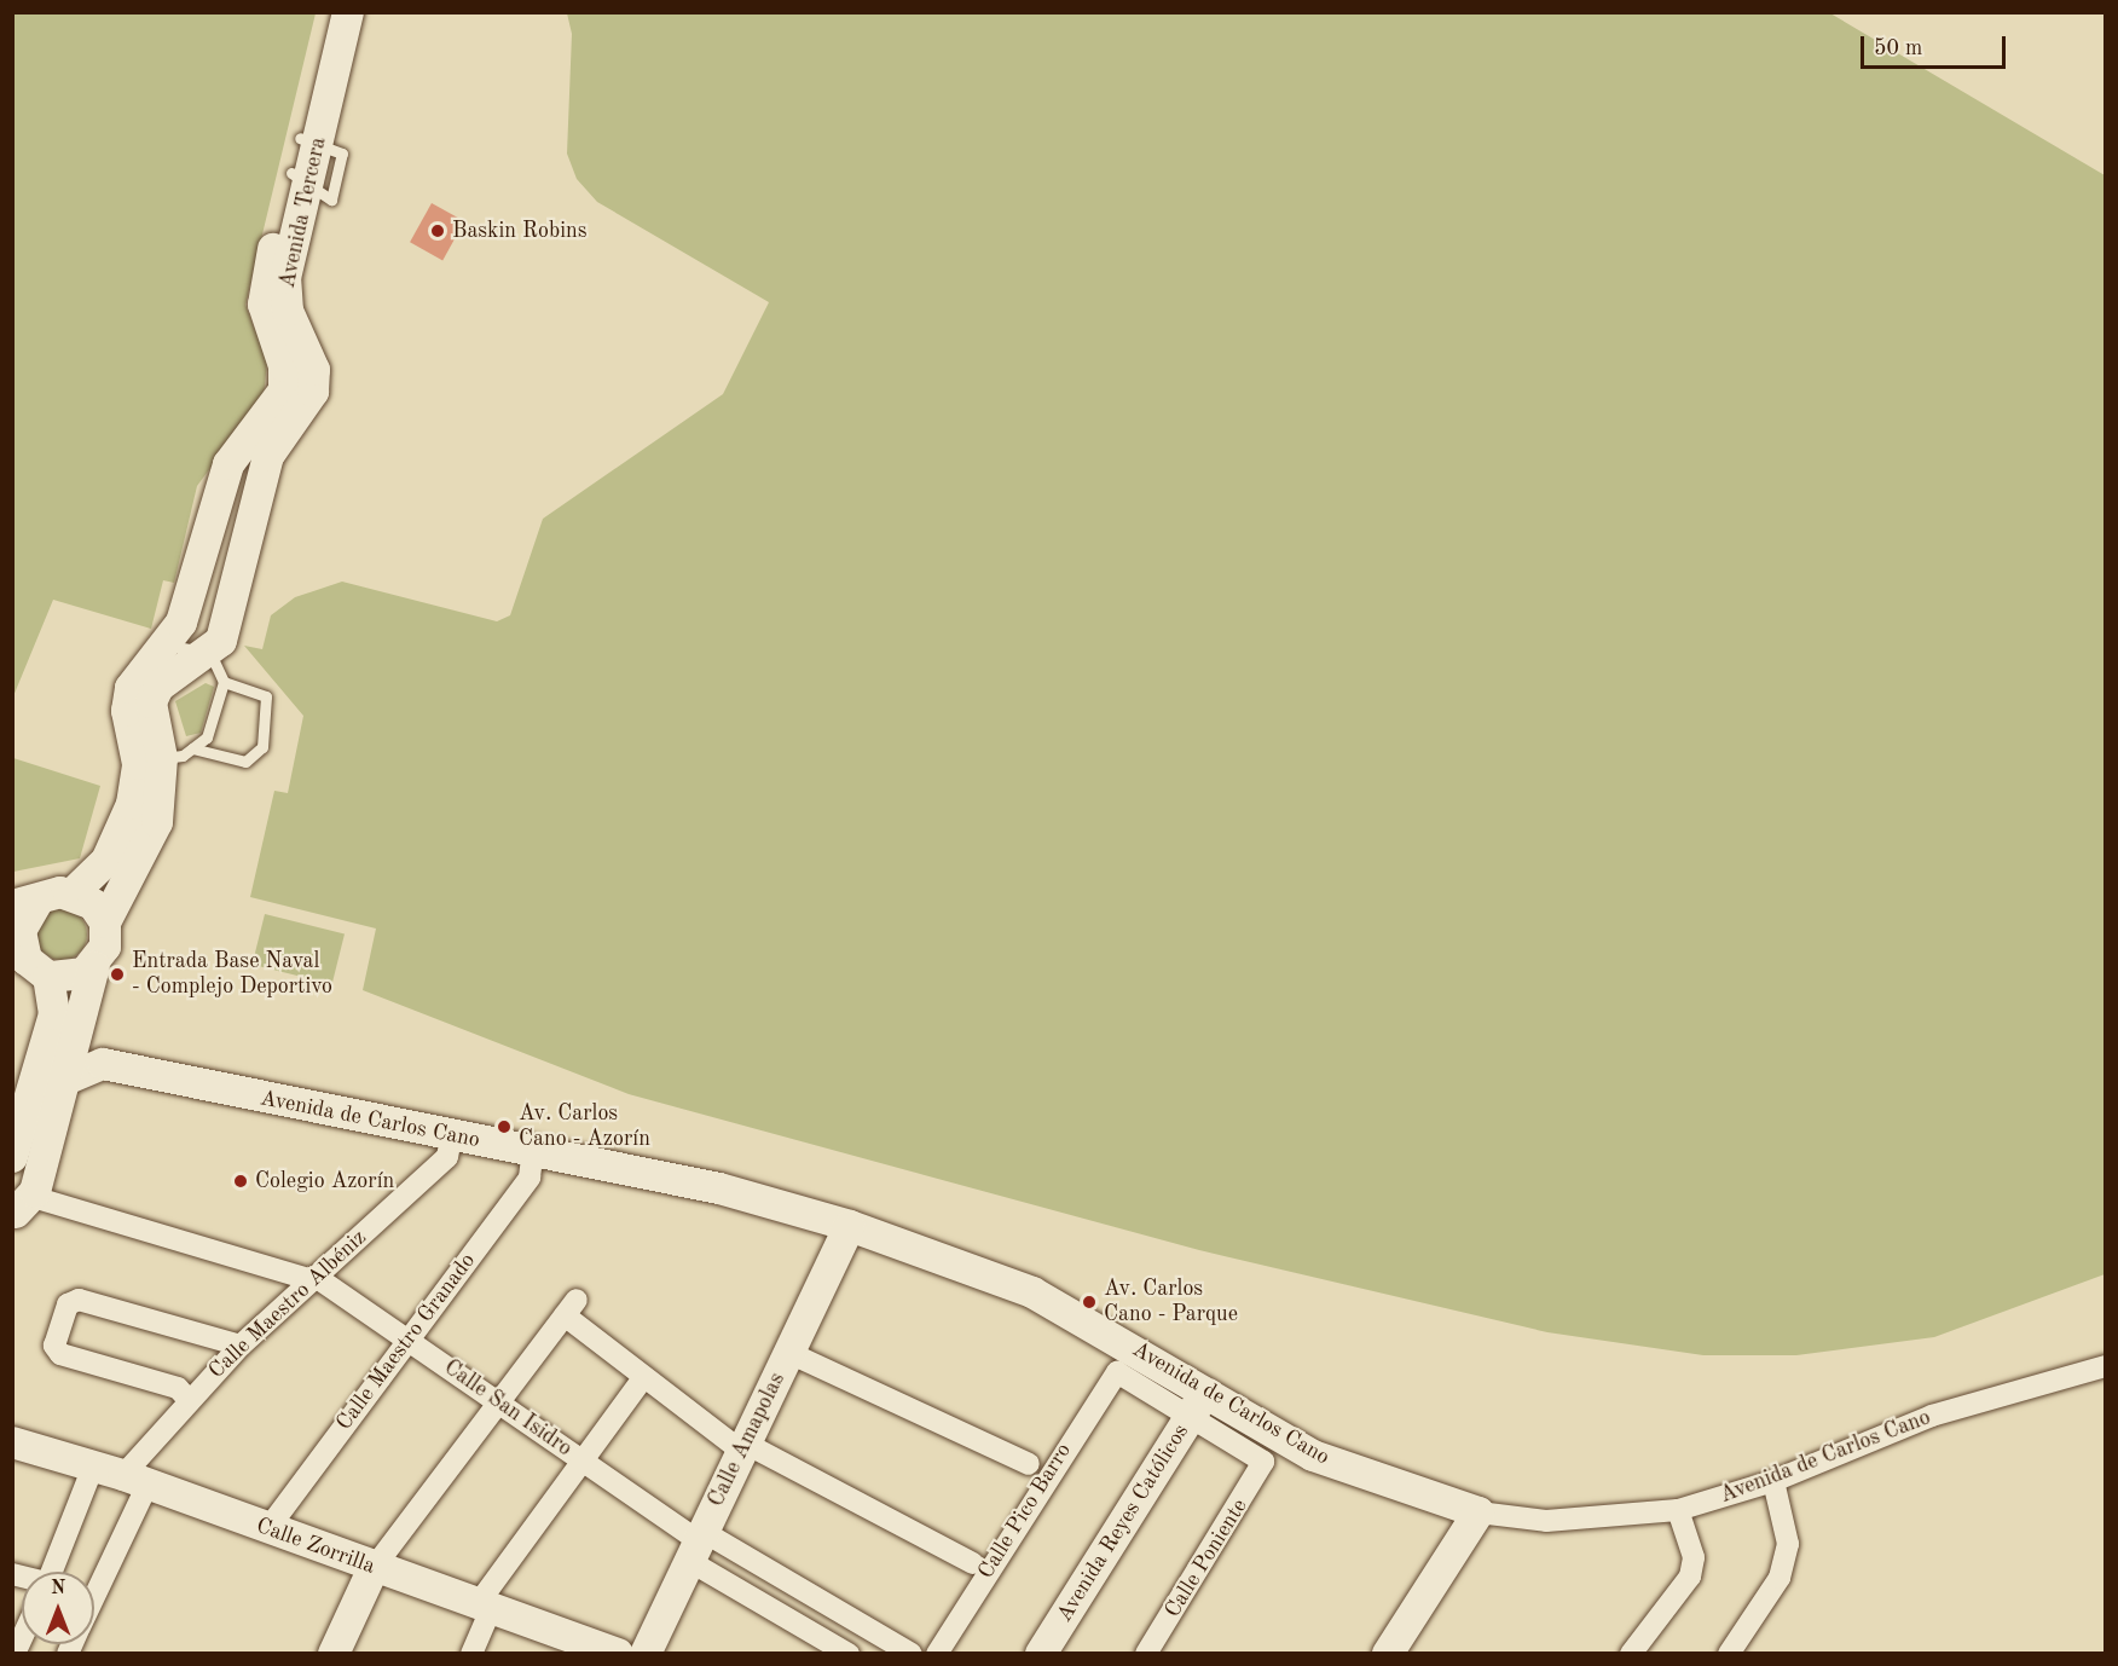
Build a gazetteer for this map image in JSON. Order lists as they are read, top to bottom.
{
  "streets": {
    "street": [
      "Avenida Tercera",
      "Avenida de Carlos Cano",
      "Calle Maestro Albéniz",
      "Calle Maestro Granado",
      "Calle San Isidro",
      "Calle Amapolas",
      "Calle Pico Barro",
      "Avenida Reyes Católicos",
      "Calle Zorrilla",
      "Calle Poniente"
    ]
  },
  "crossings": [
    ["Avenida de Carlos Cano", "Calle Maestro Albéniz"],
    ["Avenida de Carlos Cano", "Calle Maestro Granado"],
    ["Avenida de Carlos Cano", "Calle Amapolas"],
    ["Avenida de Carlos Cano", "Calle Pico Barro"],
    ["Avenida de Carlos Cano", "Avenida Reyes Católicos"],
    ["Avenida de Carlos Cano", "Calle Poniente"],
    ["Calle Maestro Albéniz", "Calle San Isidro"],
    ["Calle Maestro Albéniz", "Calle Zorrilla"],
    ["Calle Maestro Granado", "Calle San Isidro"],
    ["Calle Maestro Granado", "Calle Zorrilla"],
    ["Calle San Isidro", "Calle Amapolas"]
  ],
  "places": [
    "Baskin Robins",
    "Entrada Base Naval - Complejo Deportivo",
    "Av. Carlos Cano - Azorín",
    "Colegio Azorín",
    "Av. Carlos Cano - Parque"
  ],
  "scale_bar": "50 m",
  "north": "top"
}
